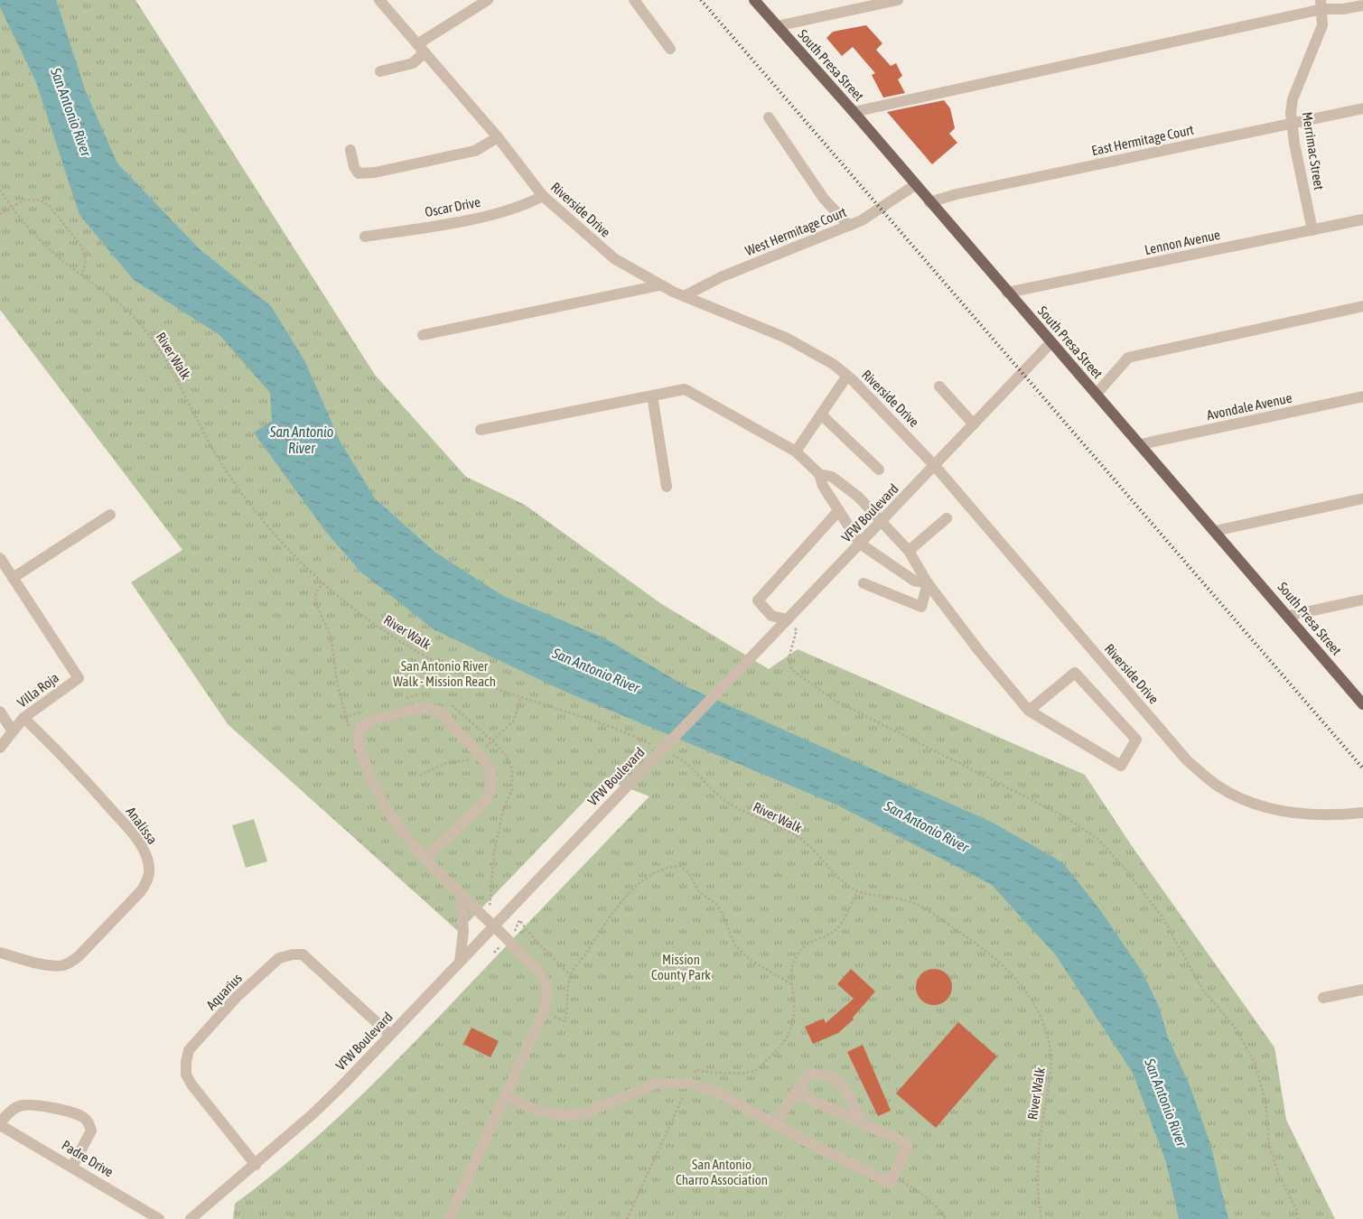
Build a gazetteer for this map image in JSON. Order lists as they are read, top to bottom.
{
  "streets": {
    "main road": ["South Presa Street"],
    "street": [
      "East Hermitage Court",
      "Merrimac Street",
      "Oscar Drive",
      "Riverside Drive",
      "West Hermitage Court",
      "Lennon Avenue",
      "Avondale Avenue",
      "VFW Boulevard",
      "Villa Roja",
      "Analissa",
      "Aquarius",
      "Padre Drive"
    ],
    "path": ["River Walk"]
  },
  "crossings": [
    ["South Presa Street", "East Hermitage Court"],
    ["South Presa Street", "West Hermitage Court"],
    ["South Presa Street", "Lennon Avenue"],
    ["South Presa Street", "Avondale Avenue"],
    ["South Presa Street", "VFW Boulevard"],
    ["East Hermitage Court", "Merrimac Street"],
    ["Merrimac Street", "Lennon Avenue"],
    ["Oscar Drive", "Riverside Drive"],
    ["Riverside Drive", "West Hermitage Court"],
    ["Riverside Drive", "VFW Boulevard"],
    ["VFW Boulevard", "Aquarius"],
    ["Villa Roja", "Analissa"]
  ],
  "water": ["San Antonio River"],
  "parks": ["San Antonio River Walk - Mission Reach", "Mission County Park", "San Antonio Charro Association"]
}
